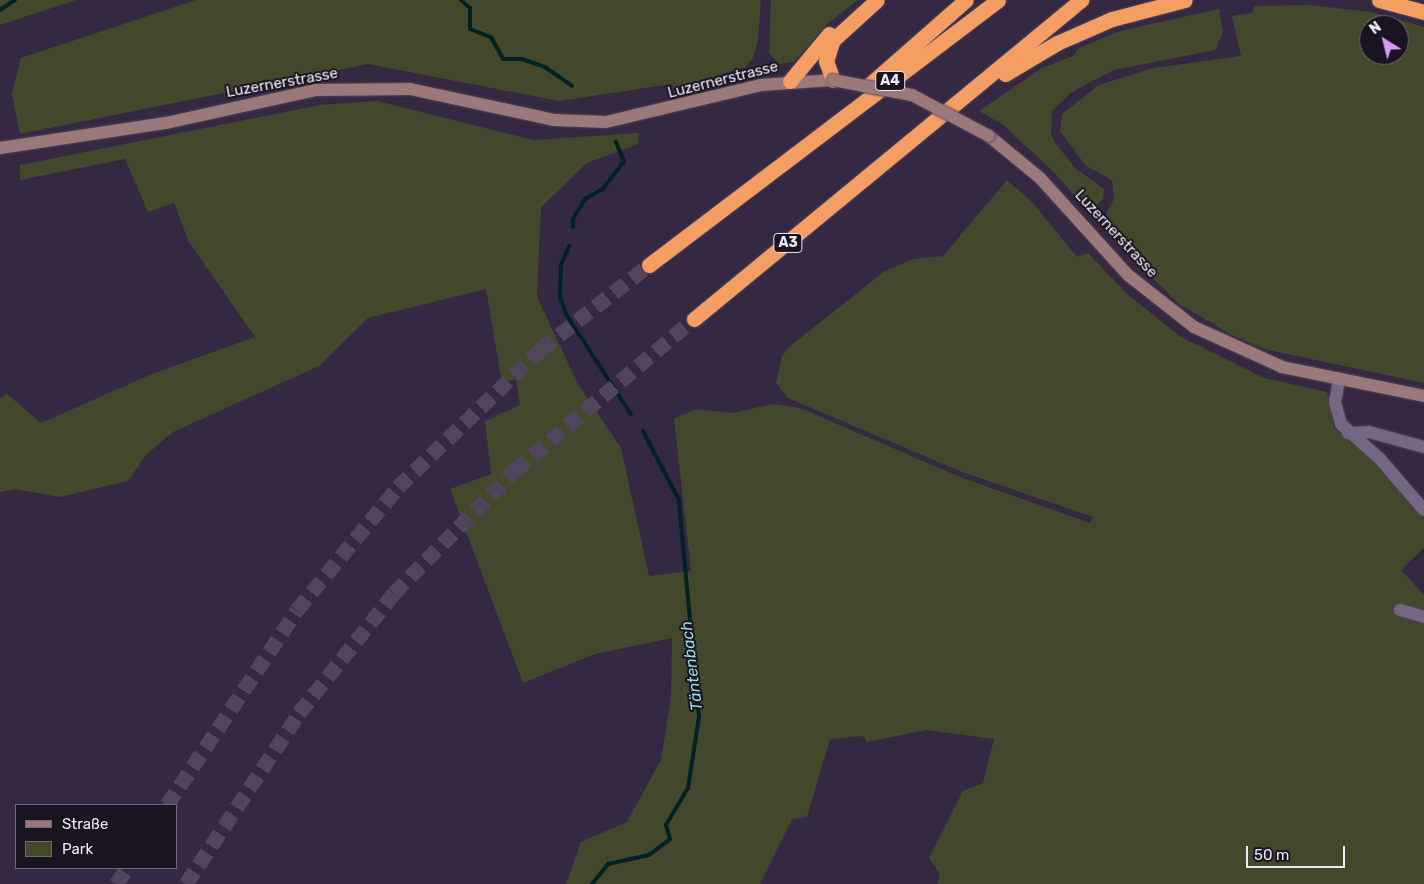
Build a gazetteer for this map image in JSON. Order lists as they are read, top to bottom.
{
  "streets": {
    "highway": ["A4", "A3"],
    "main road": ["Luzernerstrasse"]
  },
  "water": ["Täntenbach"],
  "legend": ["Straße", "Park"],
  "scale_bar": "50 m",
  "north": "top left"
}
